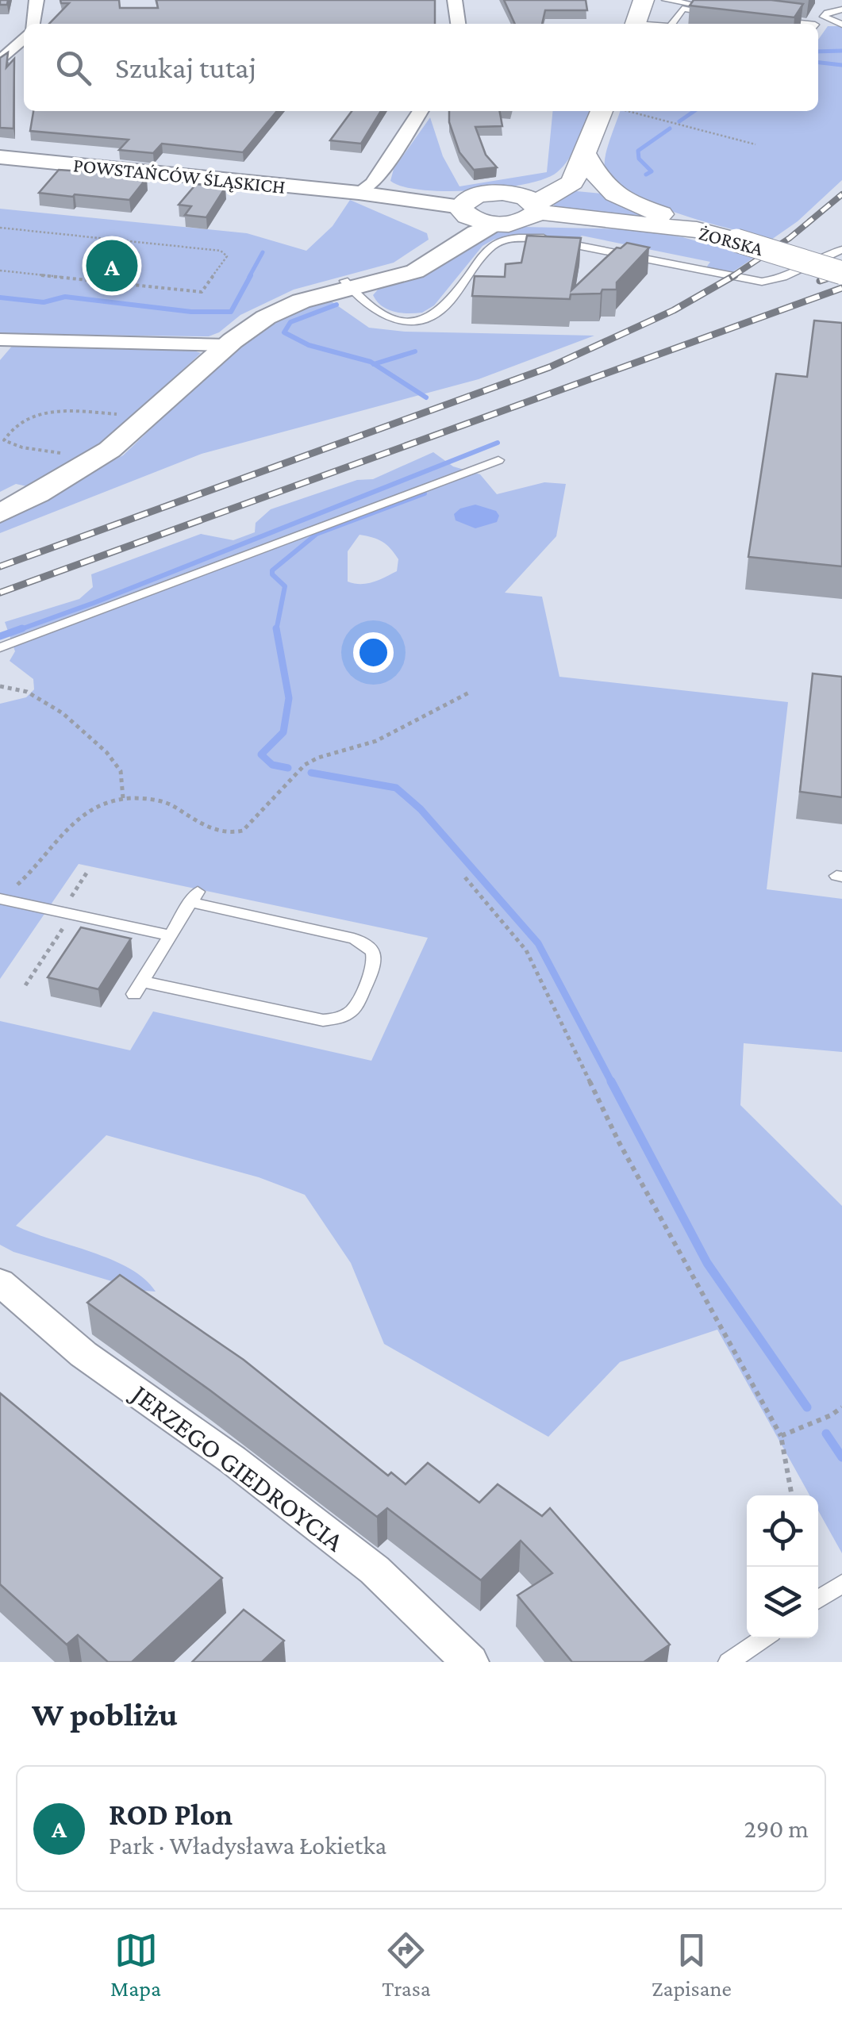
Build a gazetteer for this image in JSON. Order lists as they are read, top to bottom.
{
  "streets": {
    "main road": ["ŻORSKA"],
    "street": ["POWSTAŃCÓW ŚLĄSKICH", "JERZEGO GIEDROYCIA"]
  },
  "crossings": [
    ["POWSTAŃCÓW ŚLĄSKICH", "ŻORSKA"]
  ],
  "page": {
    "search": "Szukaj tutaj",
    "pins": "A",
    "heading": "W pobliżu",
    "list": [
      {
        "mark": "A",
        "name": "ROD Plon",
        "note": "Park · Władysława Łokietka",
        "value": "290 m"
      }
    ],
    "nav": ["Mapa", "Trasa", "Zapisane"]
  }
}
